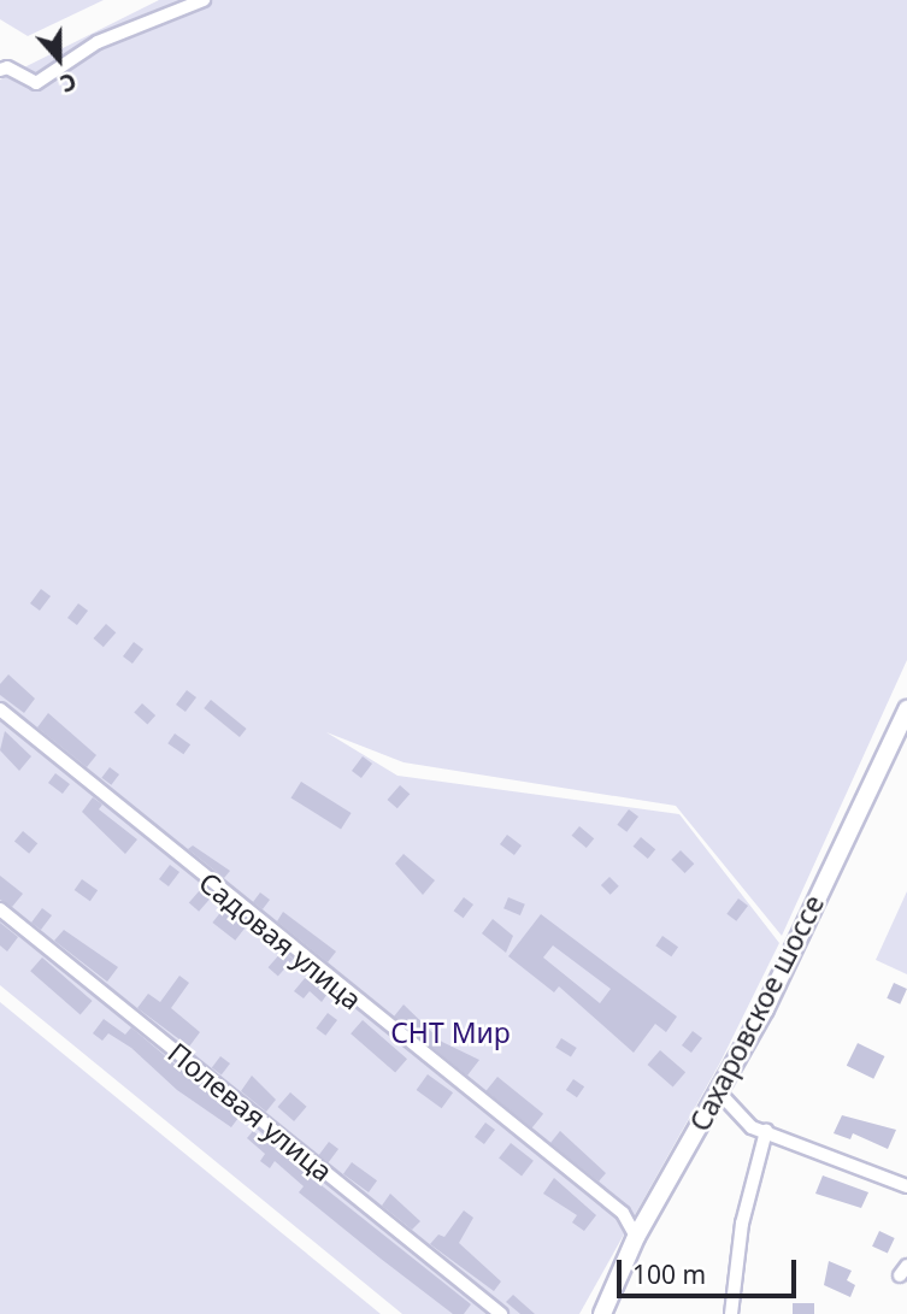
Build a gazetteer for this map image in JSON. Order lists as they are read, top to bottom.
{
  "streets": {
    "main road": ["Сахаровское шоссе"],
    "street": ["Садовая улица", "Полевая улица"]
  },
  "crossings": [
    ["Садовая улица", "Сахаровское шоссе"]
  ],
  "parks": ["СНТ Мир"],
  "scale_bar": "100 m",
  "north": "bottom"
}
